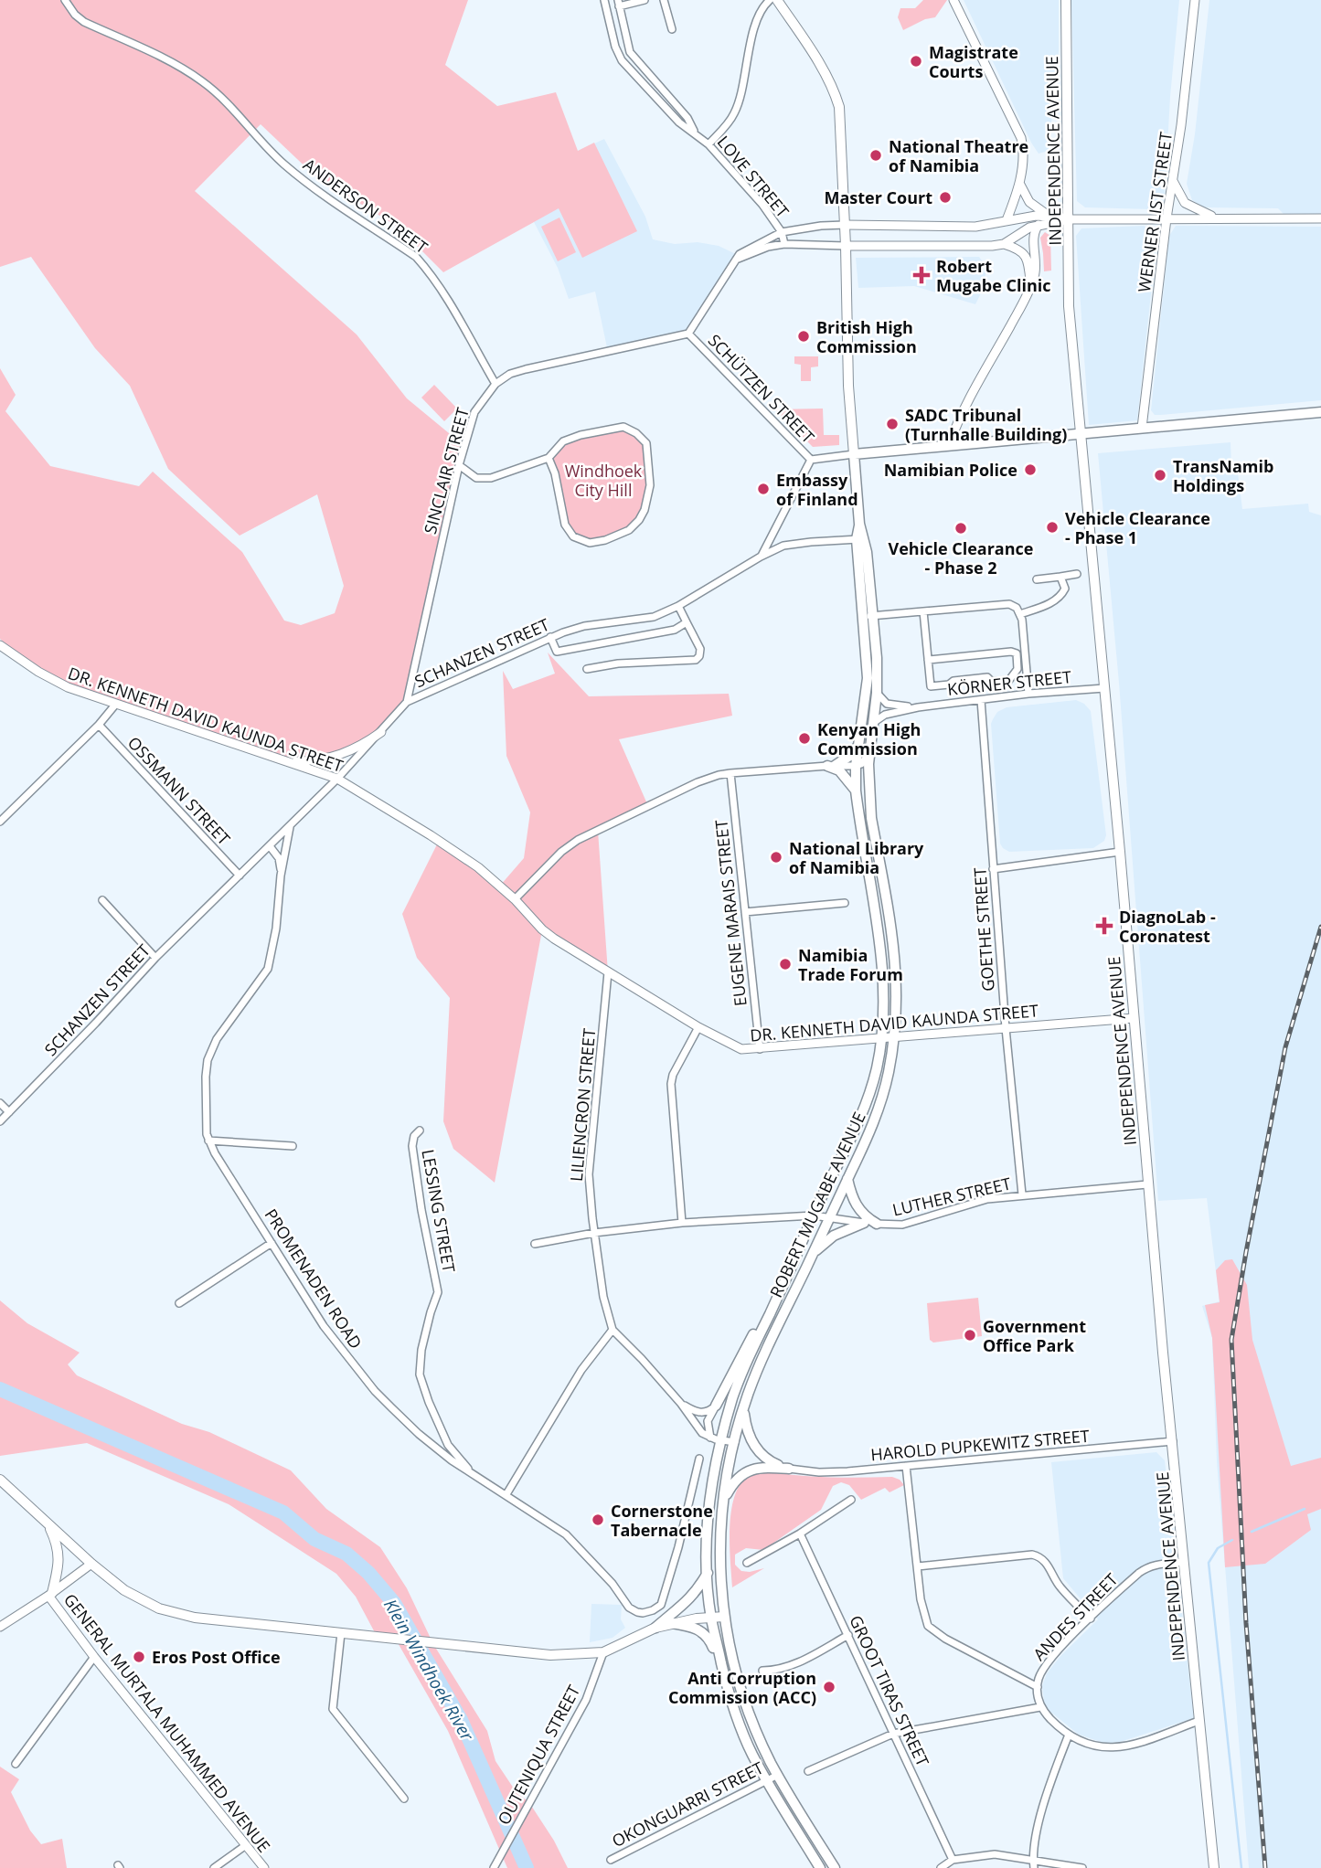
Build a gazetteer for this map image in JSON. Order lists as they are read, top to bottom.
{
  "streets": {
    "main road": ["INDEPENDENCE AVENUE", "ROBERT MUGABE AVENUE"],
    "street": [
      "LOVE STREET",
      "ANDERSON STREET",
      "WERNER LIST STREET",
      "SCHÜTZEN STREET",
      "SINCLAIR STREET",
      "SCHANZEN STREET",
      "KÖRNER STREET",
      "DR. KENNETH DAVID KAUNDA STREET",
      "OSSMANN STREET",
      "EUGENE MARAIS STREET",
      "GOETHE STREET",
      "LILIENCRON STREET",
      "LUTHER STREET",
      "LESSING STREET",
      "PROMENADEN ROAD",
      "HAROLD PUPKEWITZ STREET",
      "ANDES STREET",
      "GROOT TIRAS STREET",
      "GENERAL MURTALA MUHAMMED AVENUE",
      "OUTENIQUA STREET",
      "OKONGUARRI STREET"
    ]
  },
  "crossings": [
    ["INDEPENDENCE AVENUE", "KÖRNER STREET"],
    ["INDEPENDENCE AVENUE", "DR. KENNETH DAVID KAUNDA STREET"],
    ["INDEPENDENCE AVENUE", "LUTHER STREET"],
    ["INDEPENDENCE AVENUE", "HAROLD PUPKEWITZ STREET"],
    ["INDEPENDENCE AVENUE", "ANDES STREET"],
    ["ANDERSON STREET", "SINCLAIR STREET"],
    ["SCHÜTZEN STREET", "SINCLAIR STREET"],
    ["SCHÜTZEN STREET", "ROBERT MUGABE AVENUE"],
    ["SINCLAIR STREET", "SCHANZEN STREET"],
    ["SCHANZEN STREET", "DR. KENNETH DAVID KAUNDA STREET"],
    ["SCHANZEN STREET", "OSSMANN STREET"],
    ["SCHANZEN STREET", "ROBERT MUGABE AVENUE"],
    ["SCHANZEN STREET", "PROMENADEN ROAD"],
    ["KÖRNER STREET", "GOETHE STREET"],
    ["KÖRNER STREET", "ROBERT MUGABE AVENUE"],
    ["DR. KENNETH DAVID KAUNDA STREET", "EUGENE MARAIS STREET"],
    ["DR. KENNETH DAVID KAUNDA STREET", "GOETHE STREET"],
    ["DR. KENNETH DAVID KAUNDA STREET", "LILIENCRON STREET"],
    ["DR. KENNETH DAVID KAUNDA STREET", "ROBERT MUGABE AVENUE"],
    ["GOETHE STREET", "LUTHER STREET"],
    ["LILIENCRON STREET", "LUTHER STREET"],
    ["LUTHER STREET", "ROBERT MUGABE AVENUE"],
    ["ROBERT MUGABE AVENUE", "OKONGUARRI STREET"],
    ["LESSING STREET", "PROMENADEN ROAD"]
  ],
  "water": ["Klein Windhoek River"],
  "parks": ["Windhoek City Hill"],
  "places": {
    "other": [
      "Magistrate Courts",
      "National Theatre of Namibia",
      "Master Court",
      "British High Commission",
      "SADC Tribunal (Turnhalle Building)",
      "Namibian Police",
      "TransNamib Holdings",
      "Embassy of Finland",
      "Vehicle Clearance - Phase 1",
      "Vehicle Clearance - Phase 2",
      "Kenyan High Commission",
      "National Library of Namibia",
      "Namibia Trade Forum",
      "Government Office Park",
      "Cornerstone Tabernacle",
      "Eros Post Office",
      "Anti Corruption Commission (ACC)"
    ],
    "health": ["Robert Mugabe Clinic", "DiagnoLab - Coronatest"]
  }
}
